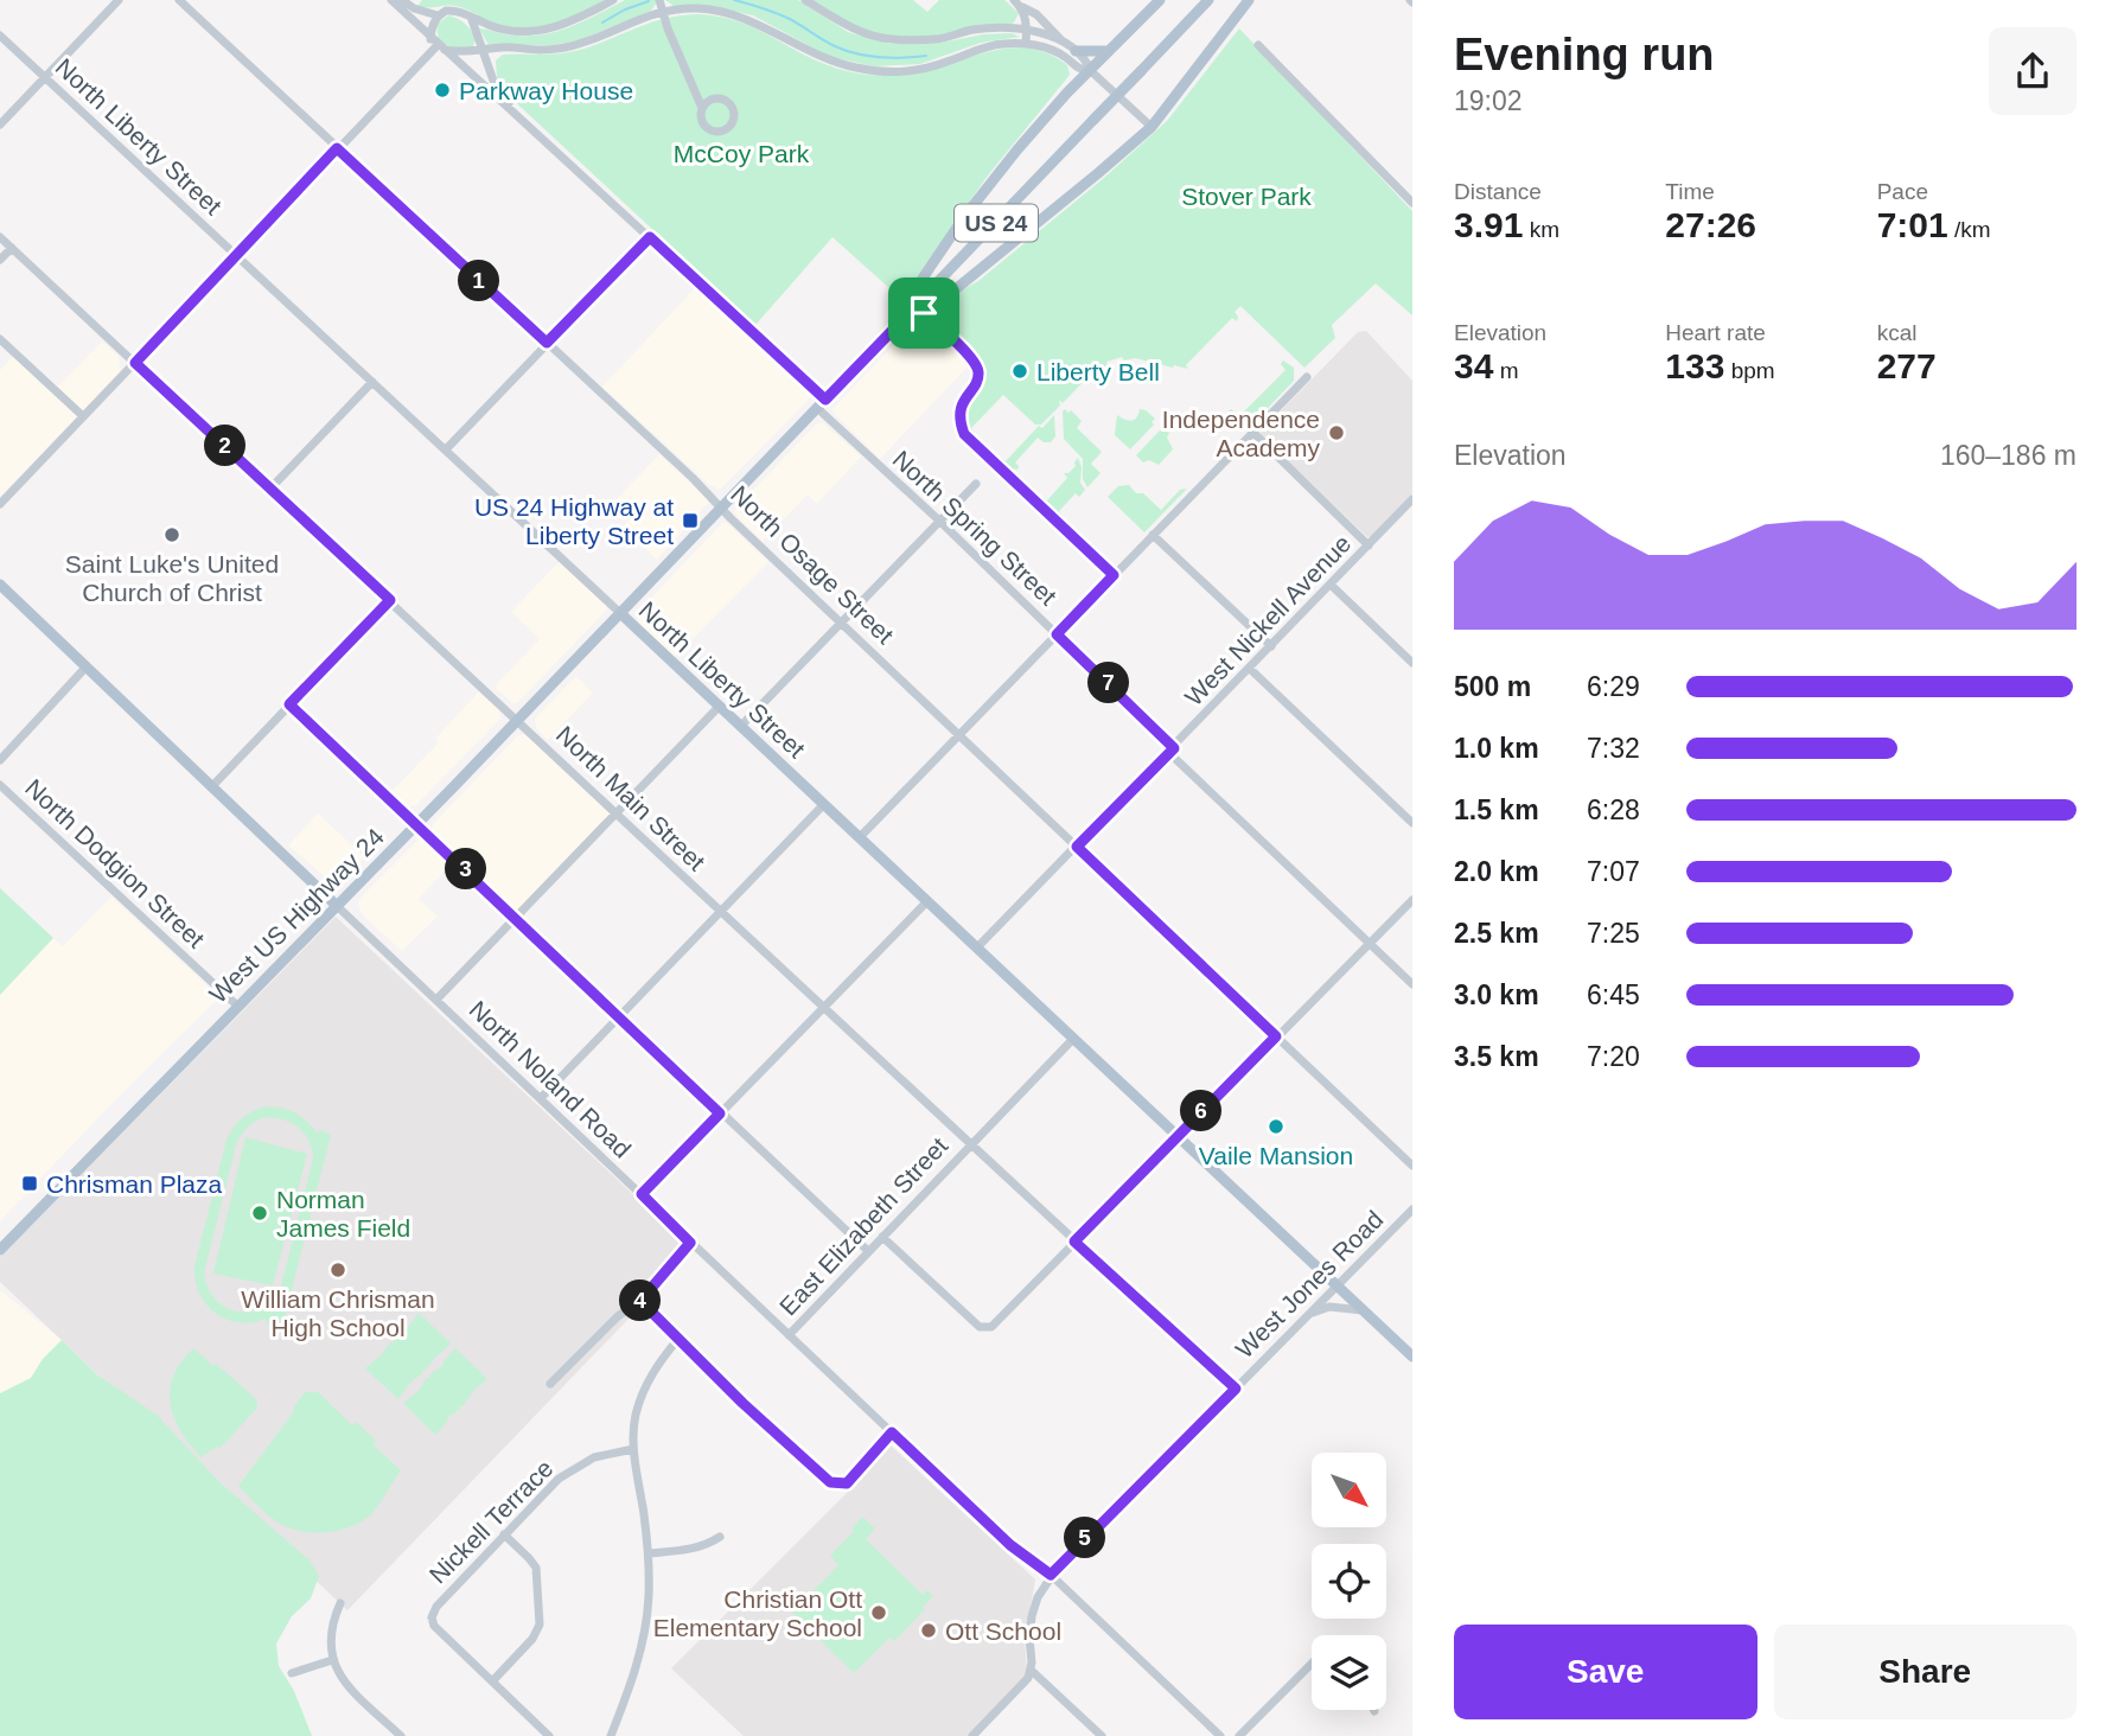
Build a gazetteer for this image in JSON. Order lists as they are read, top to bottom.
{
  "streets": {
    "main road": [
      "North Liberty Street",
      "US 24",
      "West US Highway 24",
      "North Noland Road"
    ],
    "street": [
      "North Spring Street",
      "North Osage Street",
      "West Nickell Avenue",
      "North Main Street",
      "North Dodgion Street",
      "East Elizabeth Street",
      "West Jones Road",
      "Nickell Terrace"
    ]
  },
  "crossings": [
    ["North Liberty Street", "West Nickell Avenue"],
    ["North Liberty Street", "West US Highway 24"],
    ["North Liberty Street", "East Elizabeth Street"],
    ["North Liberty Street", "West Jones Road"],
    ["US 24", "North Spring Street"],
    ["US 24", "North Osage Street"],
    ["US 24", "West US Highway 24"],
    ["North Spring Street", "West Nickell Avenue"],
    ["North Osage Street", "West Nickell Avenue"],
    ["North Osage Street", "West US Highway 24"],
    ["North Main Street", "West US Highway 24"],
    ["North Main Street", "East Elizabeth Street"],
    ["North Main Street", "West Jones Road"],
    ["North Dodgion Street", "West US Highway 24"],
    ["West US Highway 24", "North Noland Road"],
    ["North Noland Road", "East Elizabeth Street"],
    ["North Noland Road", "West Jones Road"]
  ],
  "parks": ["McCoy Park", "Stover Park"],
  "places": {
    "other": [
      "Parkway House",
      "Liberty Bell",
      "Independence Academy",
      "Saint Luke's United Church of Christ",
      "Vaile Mansion",
      "Norman James Field",
      "William Chrisman High School",
      "Christian Ott Elementary School",
      "Ott School"
    ],
    "transit": ["US 24 Highway at Liberty Street", "Chrisman Plaza"]
  },
  "north": "bottom right",
  "page": {
    "heading": ["Evening run", "19:02"],
    "stats": [
      ["Distance", "3.91 km"],
      ["Time", "27:26"],
      ["Pace", "7:01 /km"],
      ["Elevation", "34 m"],
      ["Heart rate", "133 bpm"],
      ["kcal", "277"]
    ],
    "pins": [
      "1",
      "2",
      "7",
      "3",
      "6",
      "4",
      "5"
    ],
    "chart": ["Elevation", "160–186 m"],
    "list": [
      {
        "name": "500 m",
        "note": "6:29"
      },
      {
        "name": "1.0 km",
        "note": "7:32"
      },
      {
        "name": "1.5 km",
        "note": "6:28"
      },
      {
        "name": "2.0 km",
        "note": "7:07"
      },
      {
        "name": "2.5 km",
        "note": "7:25"
      },
      {
        "name": "3.0 km",
        "note": "6:45"
      },
      {
        "name": "3.5 km",
        "note": "7:20"
      }
    ],
    "buttons": ["Save", "Share"]
  }
}
